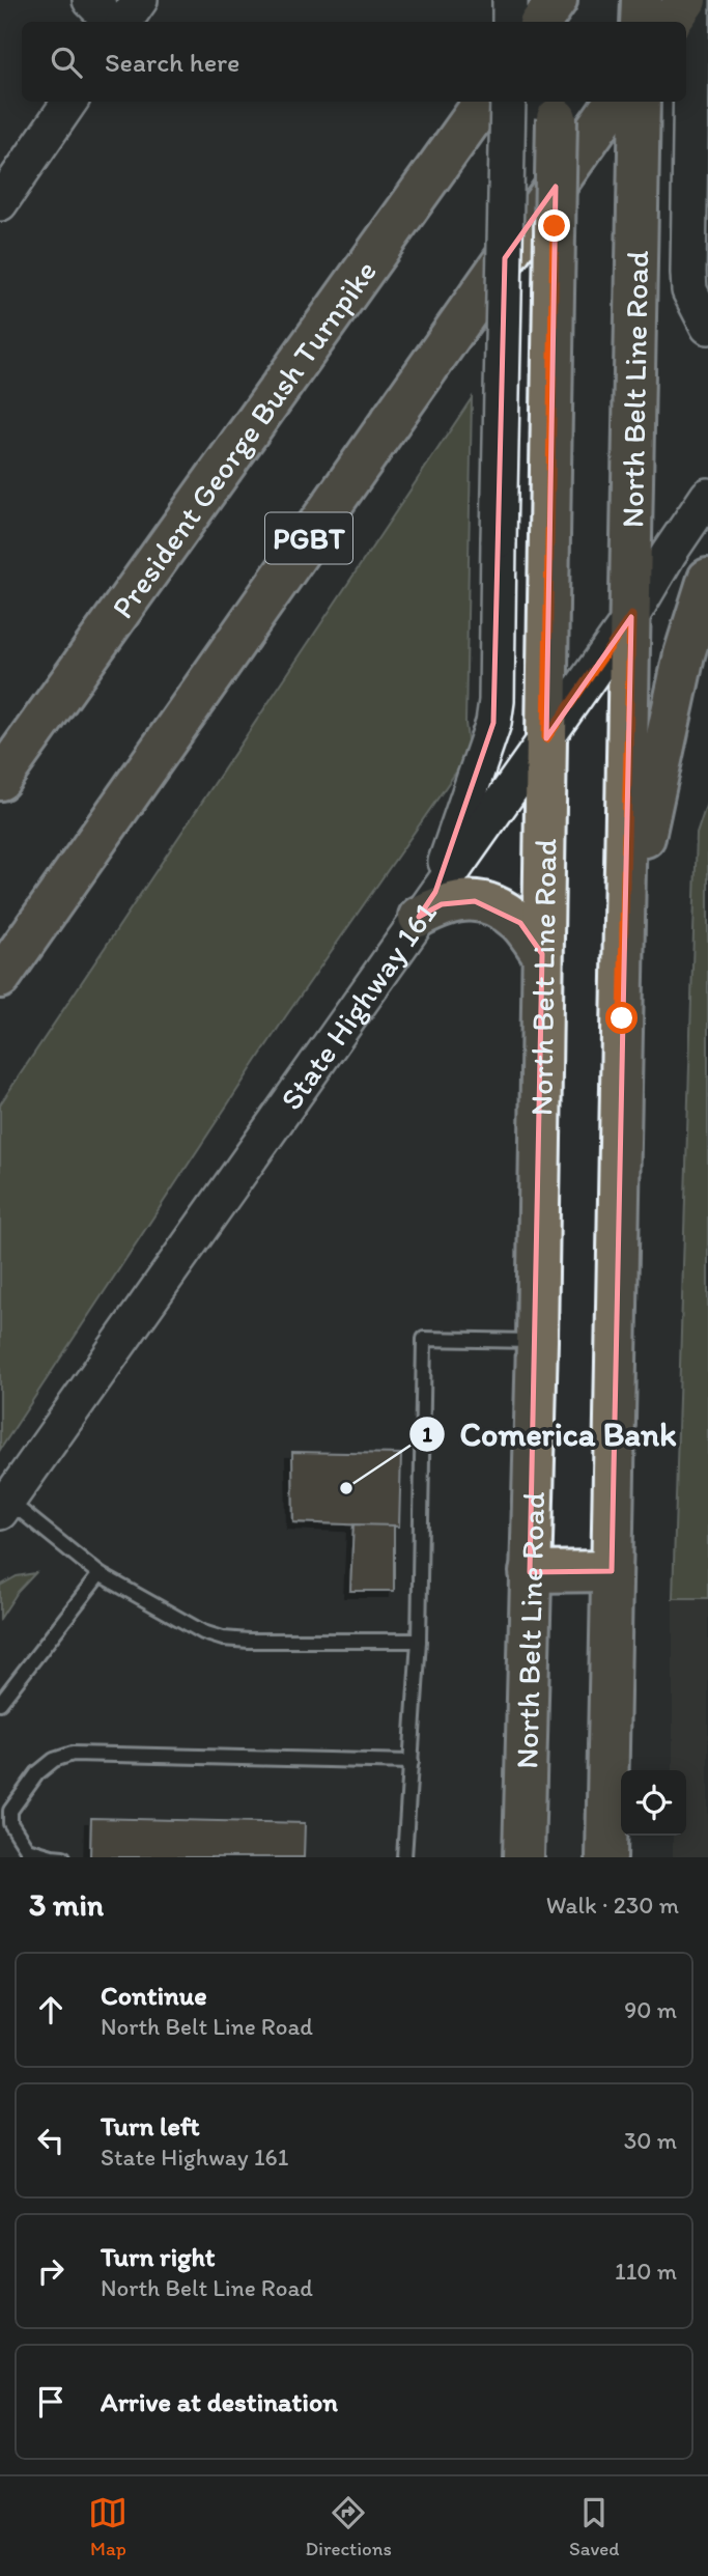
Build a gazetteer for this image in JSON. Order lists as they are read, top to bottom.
{
  "streets": {
    "main road": [
      "North Belt Line Road",
      "President George Bush Turnpike",
      "PGBT",
      "State Highway 161"
    ]
  },
  "crossings": [
    ["North Belt Line Road", "State Highway 161"]
  ],
  "places": ["Comerica Bank"],
  "page": {
    "search": "Search here",
    "heading": ["3 min", "Walk · 230 m"],
    "list": [
      ["Continue", "North Belt Line Road", "90 m"],
      ["Turn left", "State Highway 161", "30 m"],
      ["Turn right", "North Belt Line Road", "110 m"],
      "Arrive at destination"
    ],
    "nav": ["Map", "Directions", "Saved"]
  }
}
